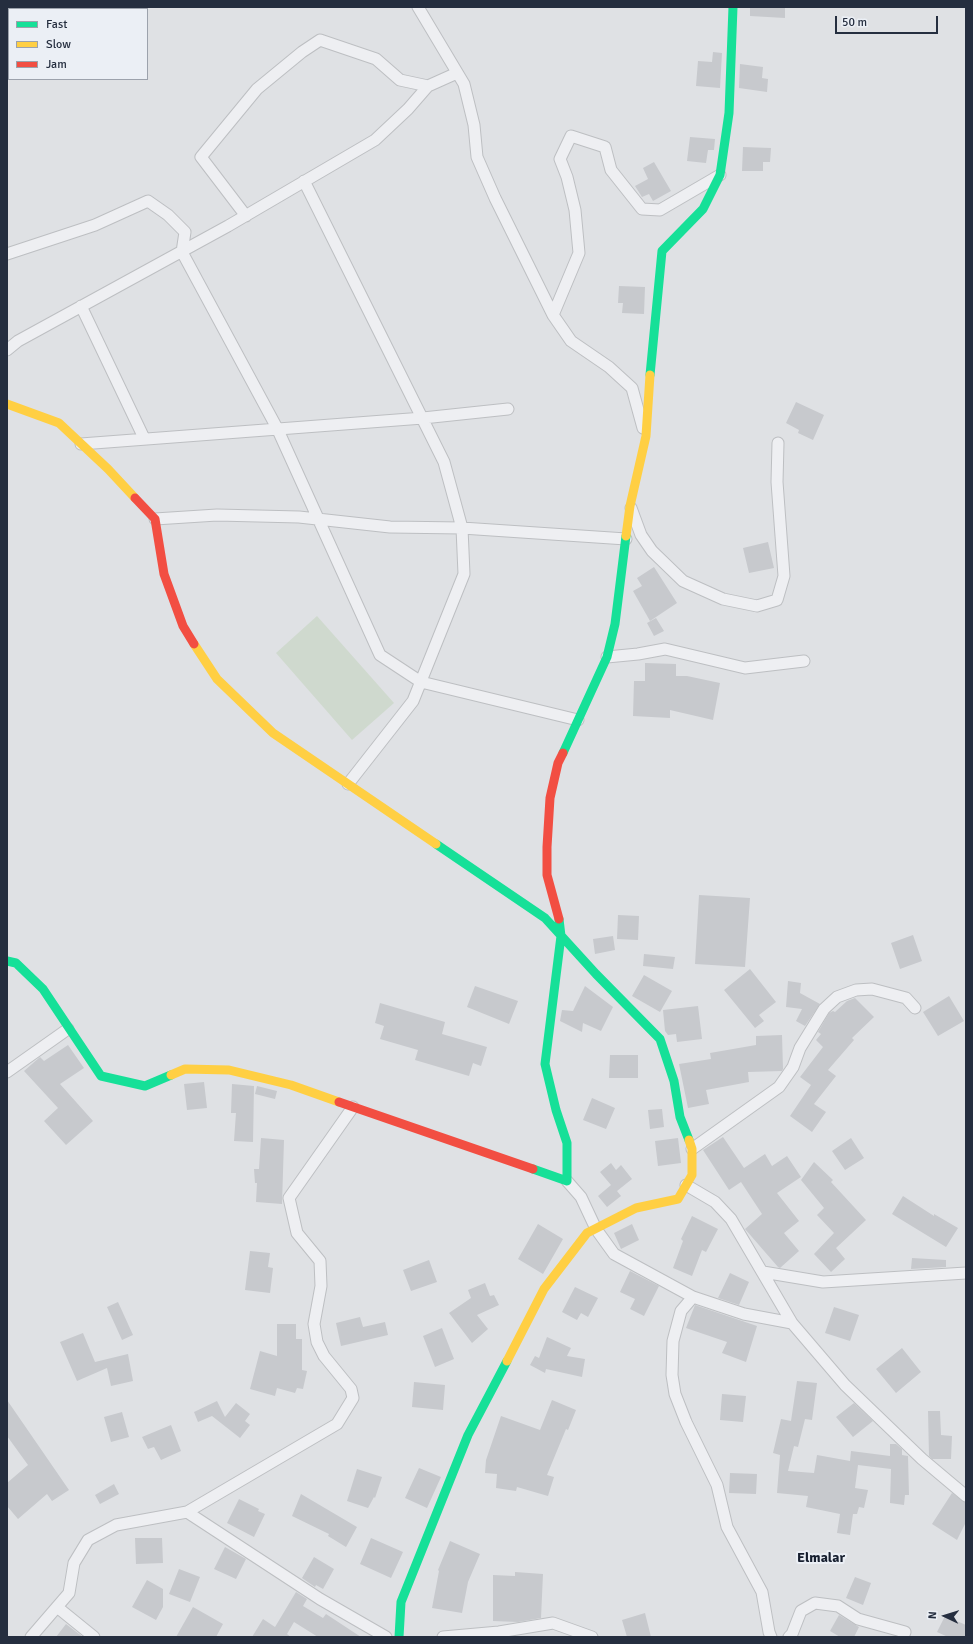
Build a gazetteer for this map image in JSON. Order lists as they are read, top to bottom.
{
  "districts": ["Elmalar"],
  "legend": ["Fast", "Slow", "Jam"],
  "scale_bar": "50 m",
  "north": "left"
}
